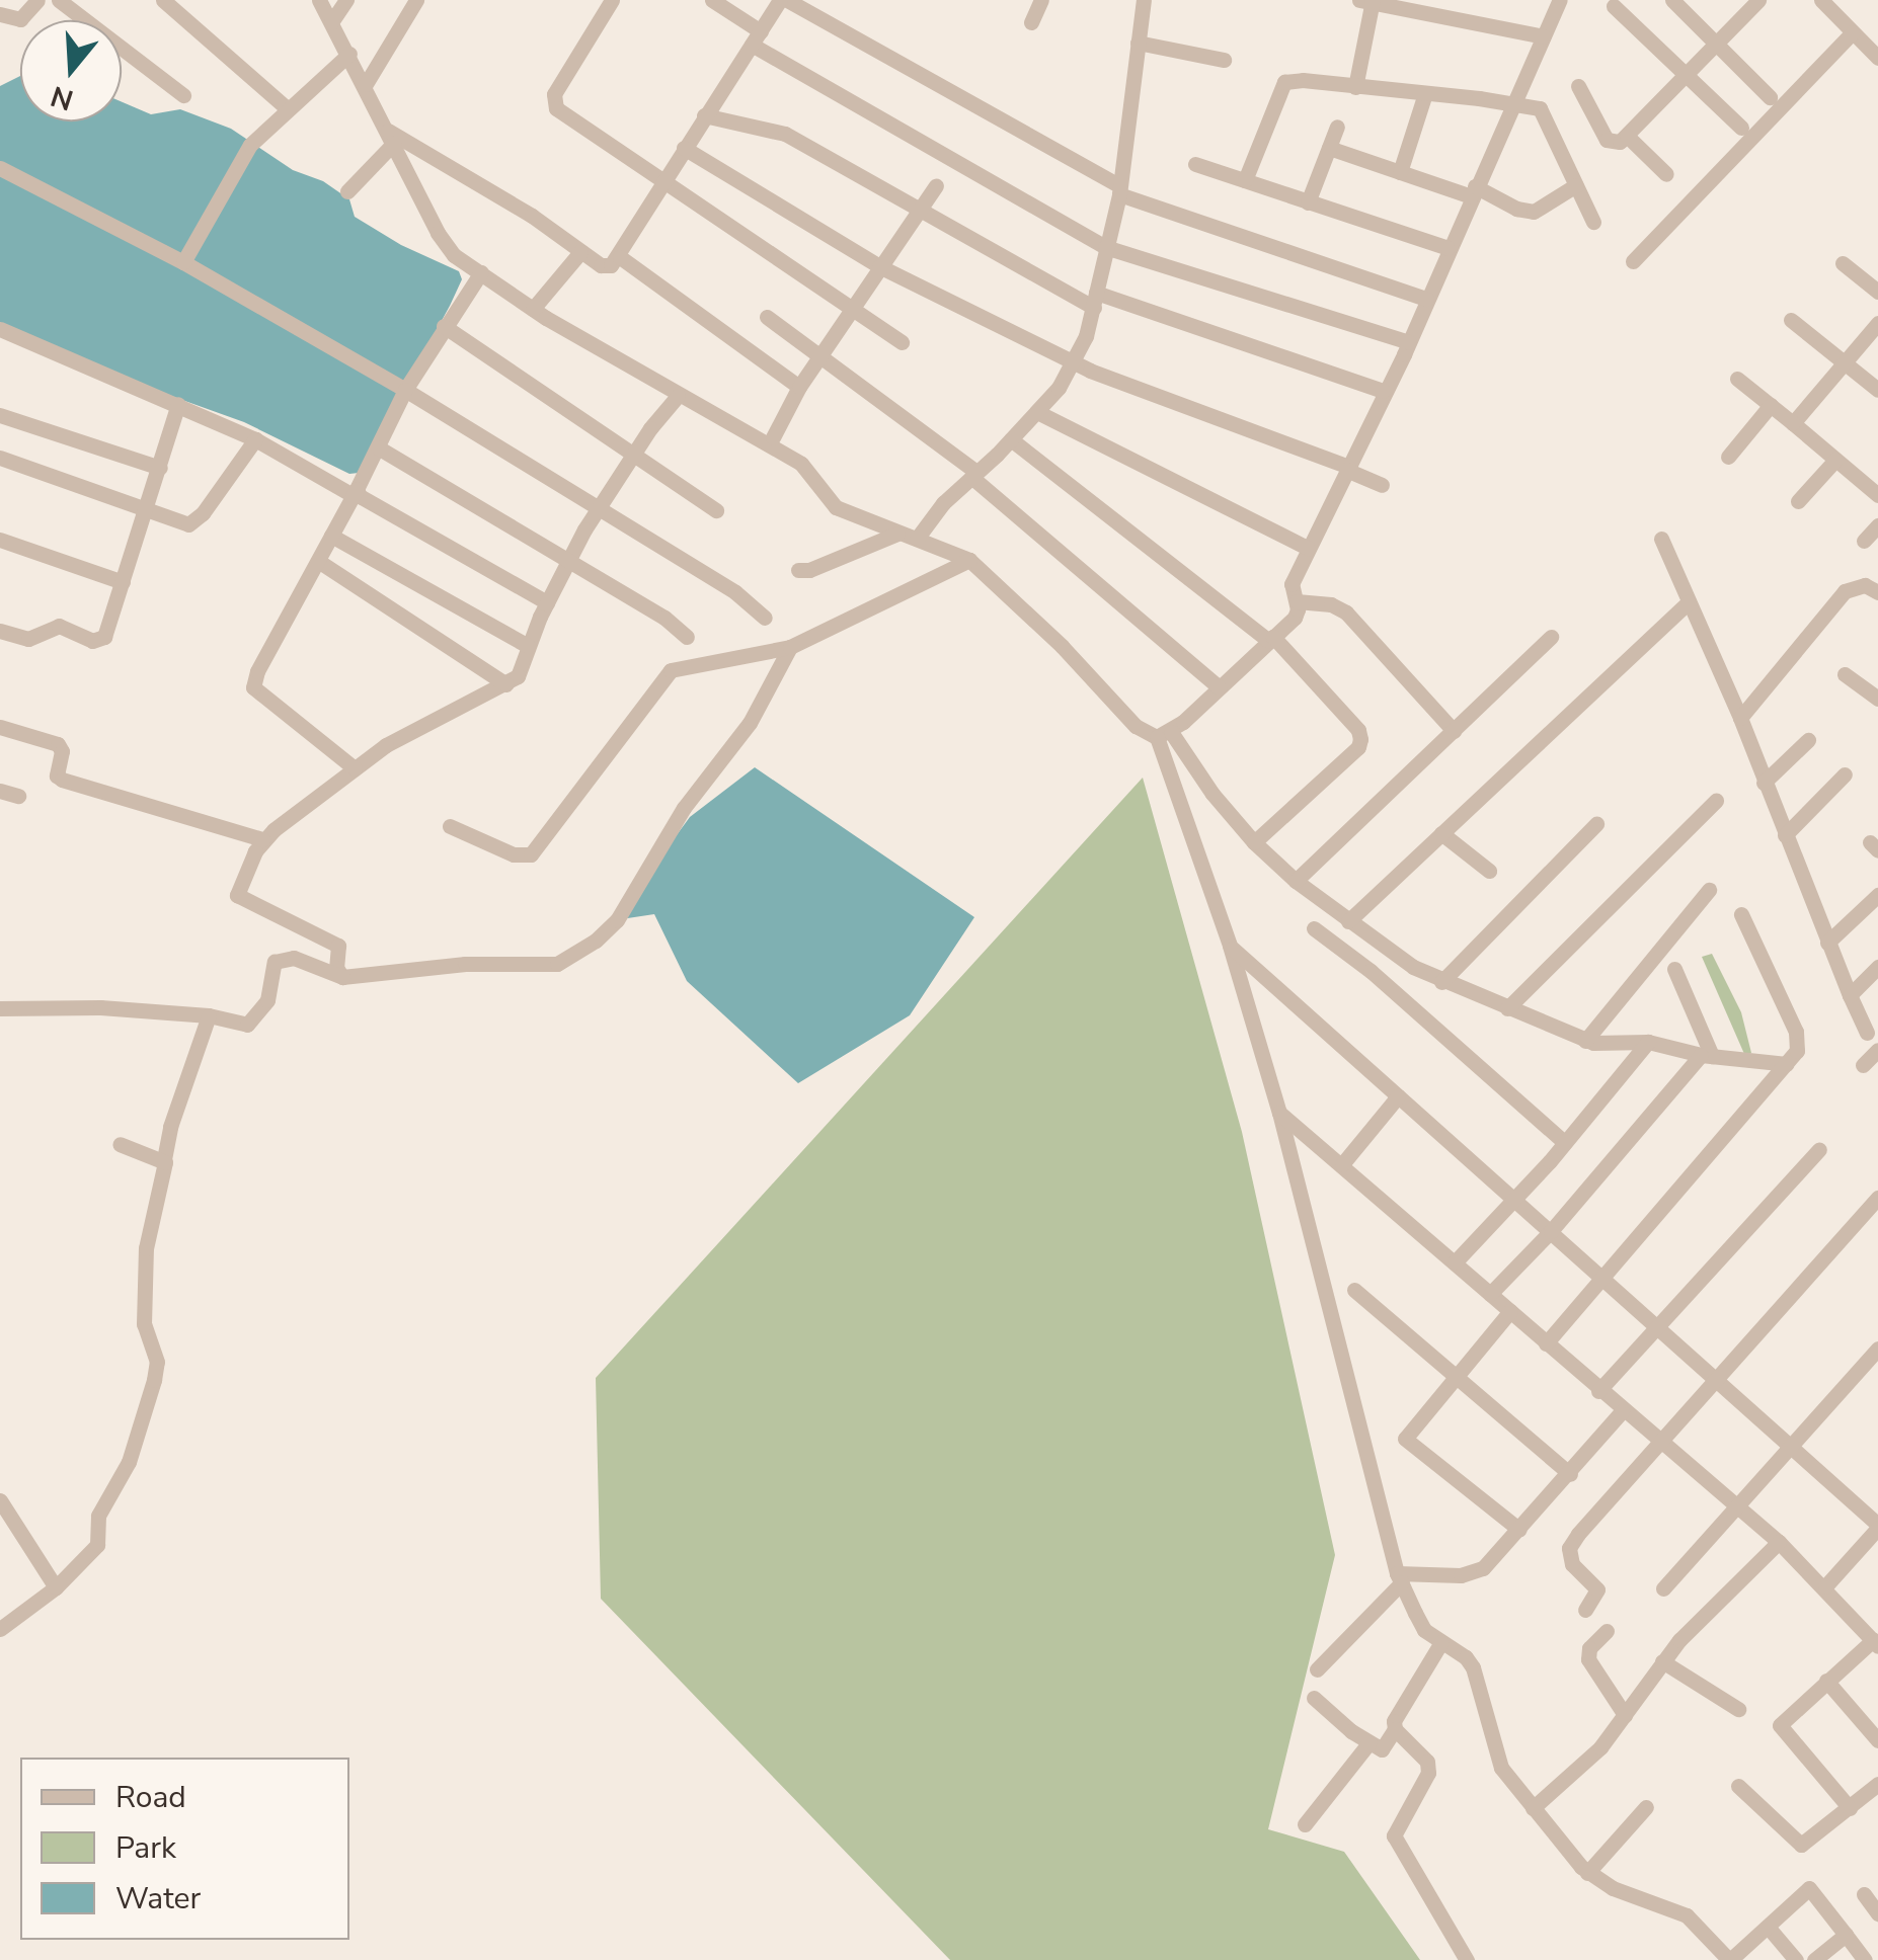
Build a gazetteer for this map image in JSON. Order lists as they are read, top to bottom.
{
  "legend": ["Road", "Park", "Water"],
  "north": "bottom"
}
